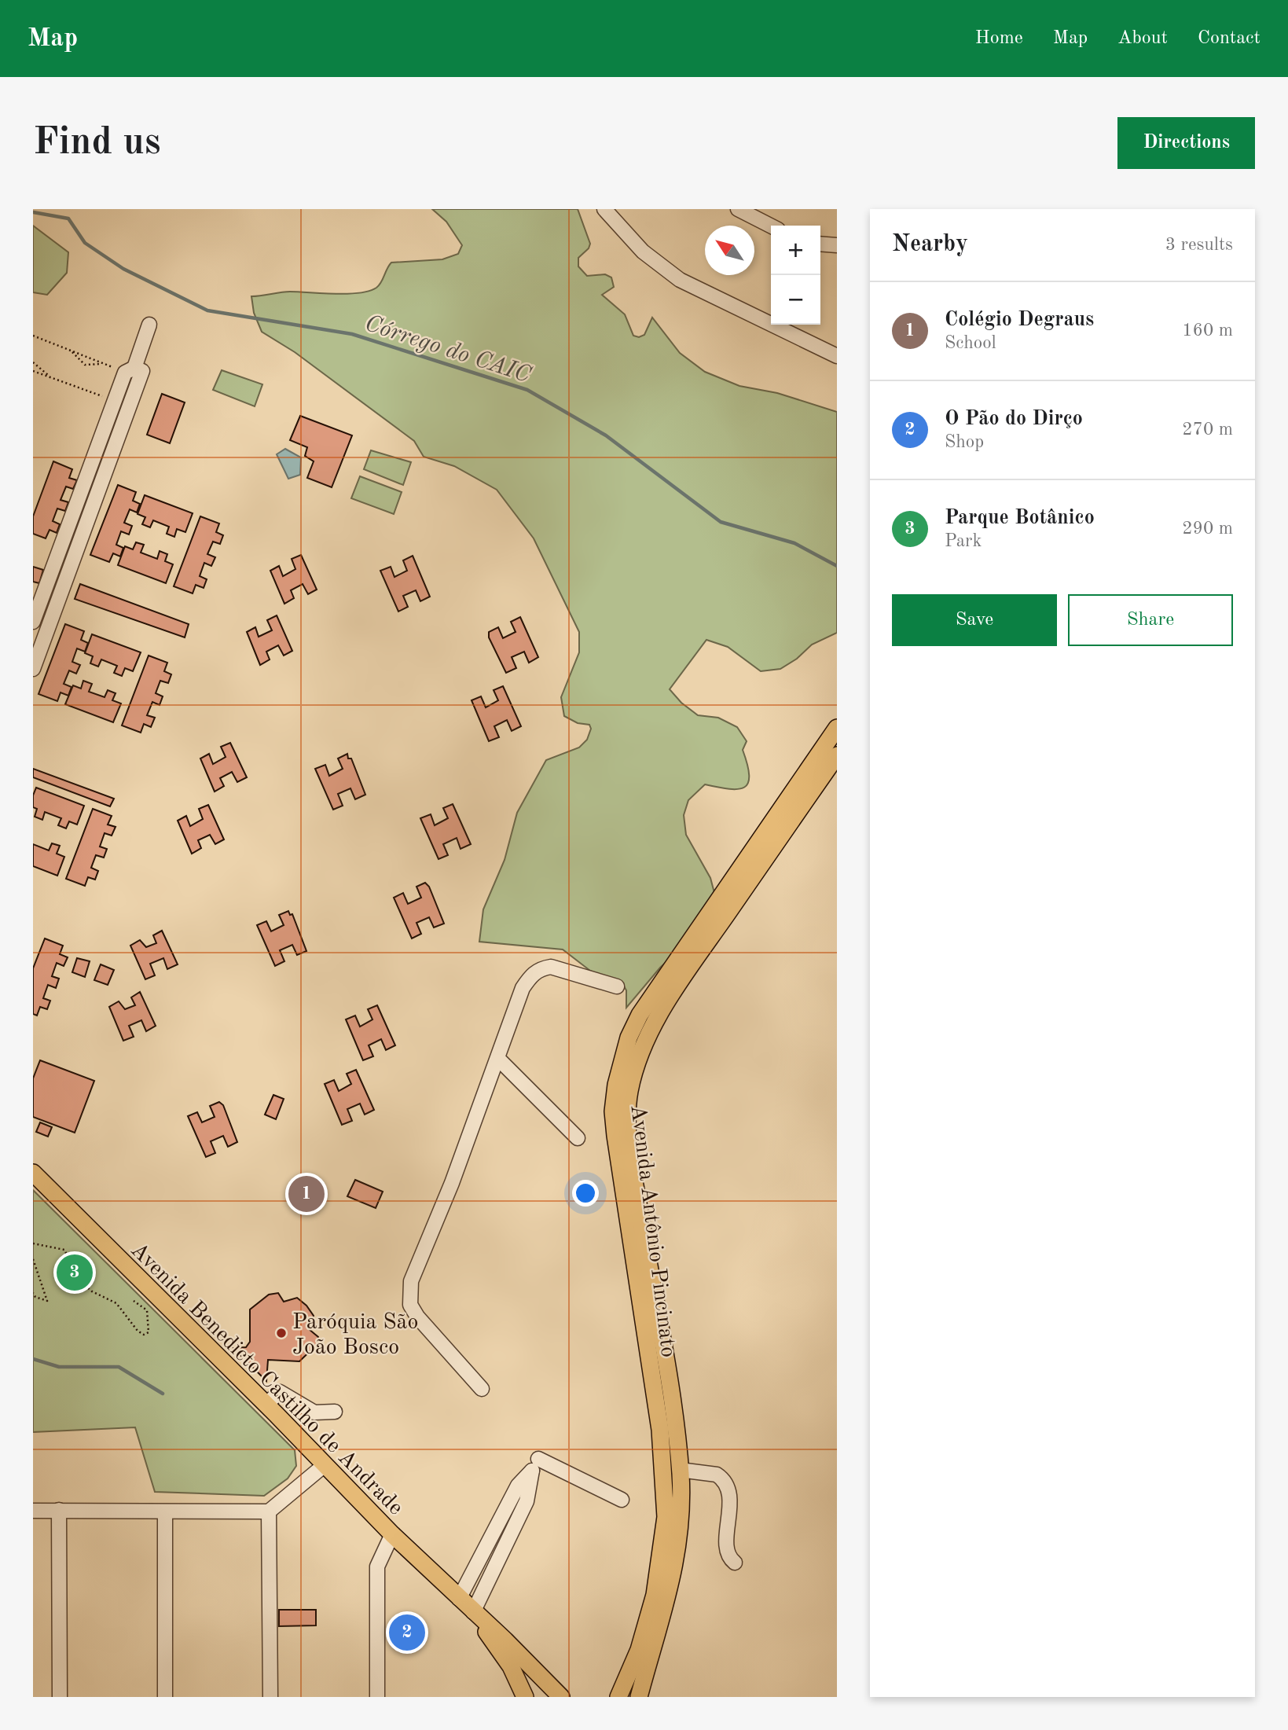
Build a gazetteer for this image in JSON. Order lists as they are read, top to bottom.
{
  "streets": {
    "main road": ["Avenida Antônio Pincinato", "Avenida Benedicto Castilho de Andrade"]
  },
  "water": ["Córrego do CAIC"],
  "places": ["Paróquia São João Bosco"],
  "north": "top left",
  "page": {
    "header": "Map",
    "nav": [
      "Home",
      "Map",
      "About",
      "Contact"
    ],
    "buttons": [
      "Directions",
      ["Save", "Share"]
    ],
    "title": "Find us",
    "heading": ["Nearby", "3 results"],
    "map_buttons": ["+", "−"],
    "list": [
      {
        "mark": "1",
        "name": "Colégio Degraus",
        "note": "School",
        "value": "160 m"
      },
      {
        "mark": "2",
        "name": "O Pão do Dirço",
        "note": "Shop",
        "value": "270 m"
      },
      {
        "mark": "3",
        "name": "Parque Botânico",
        "note": "Park",
        "value": "290 m"
      }
    ],
    "pins": ["1", "3", "2"]
  }
}
